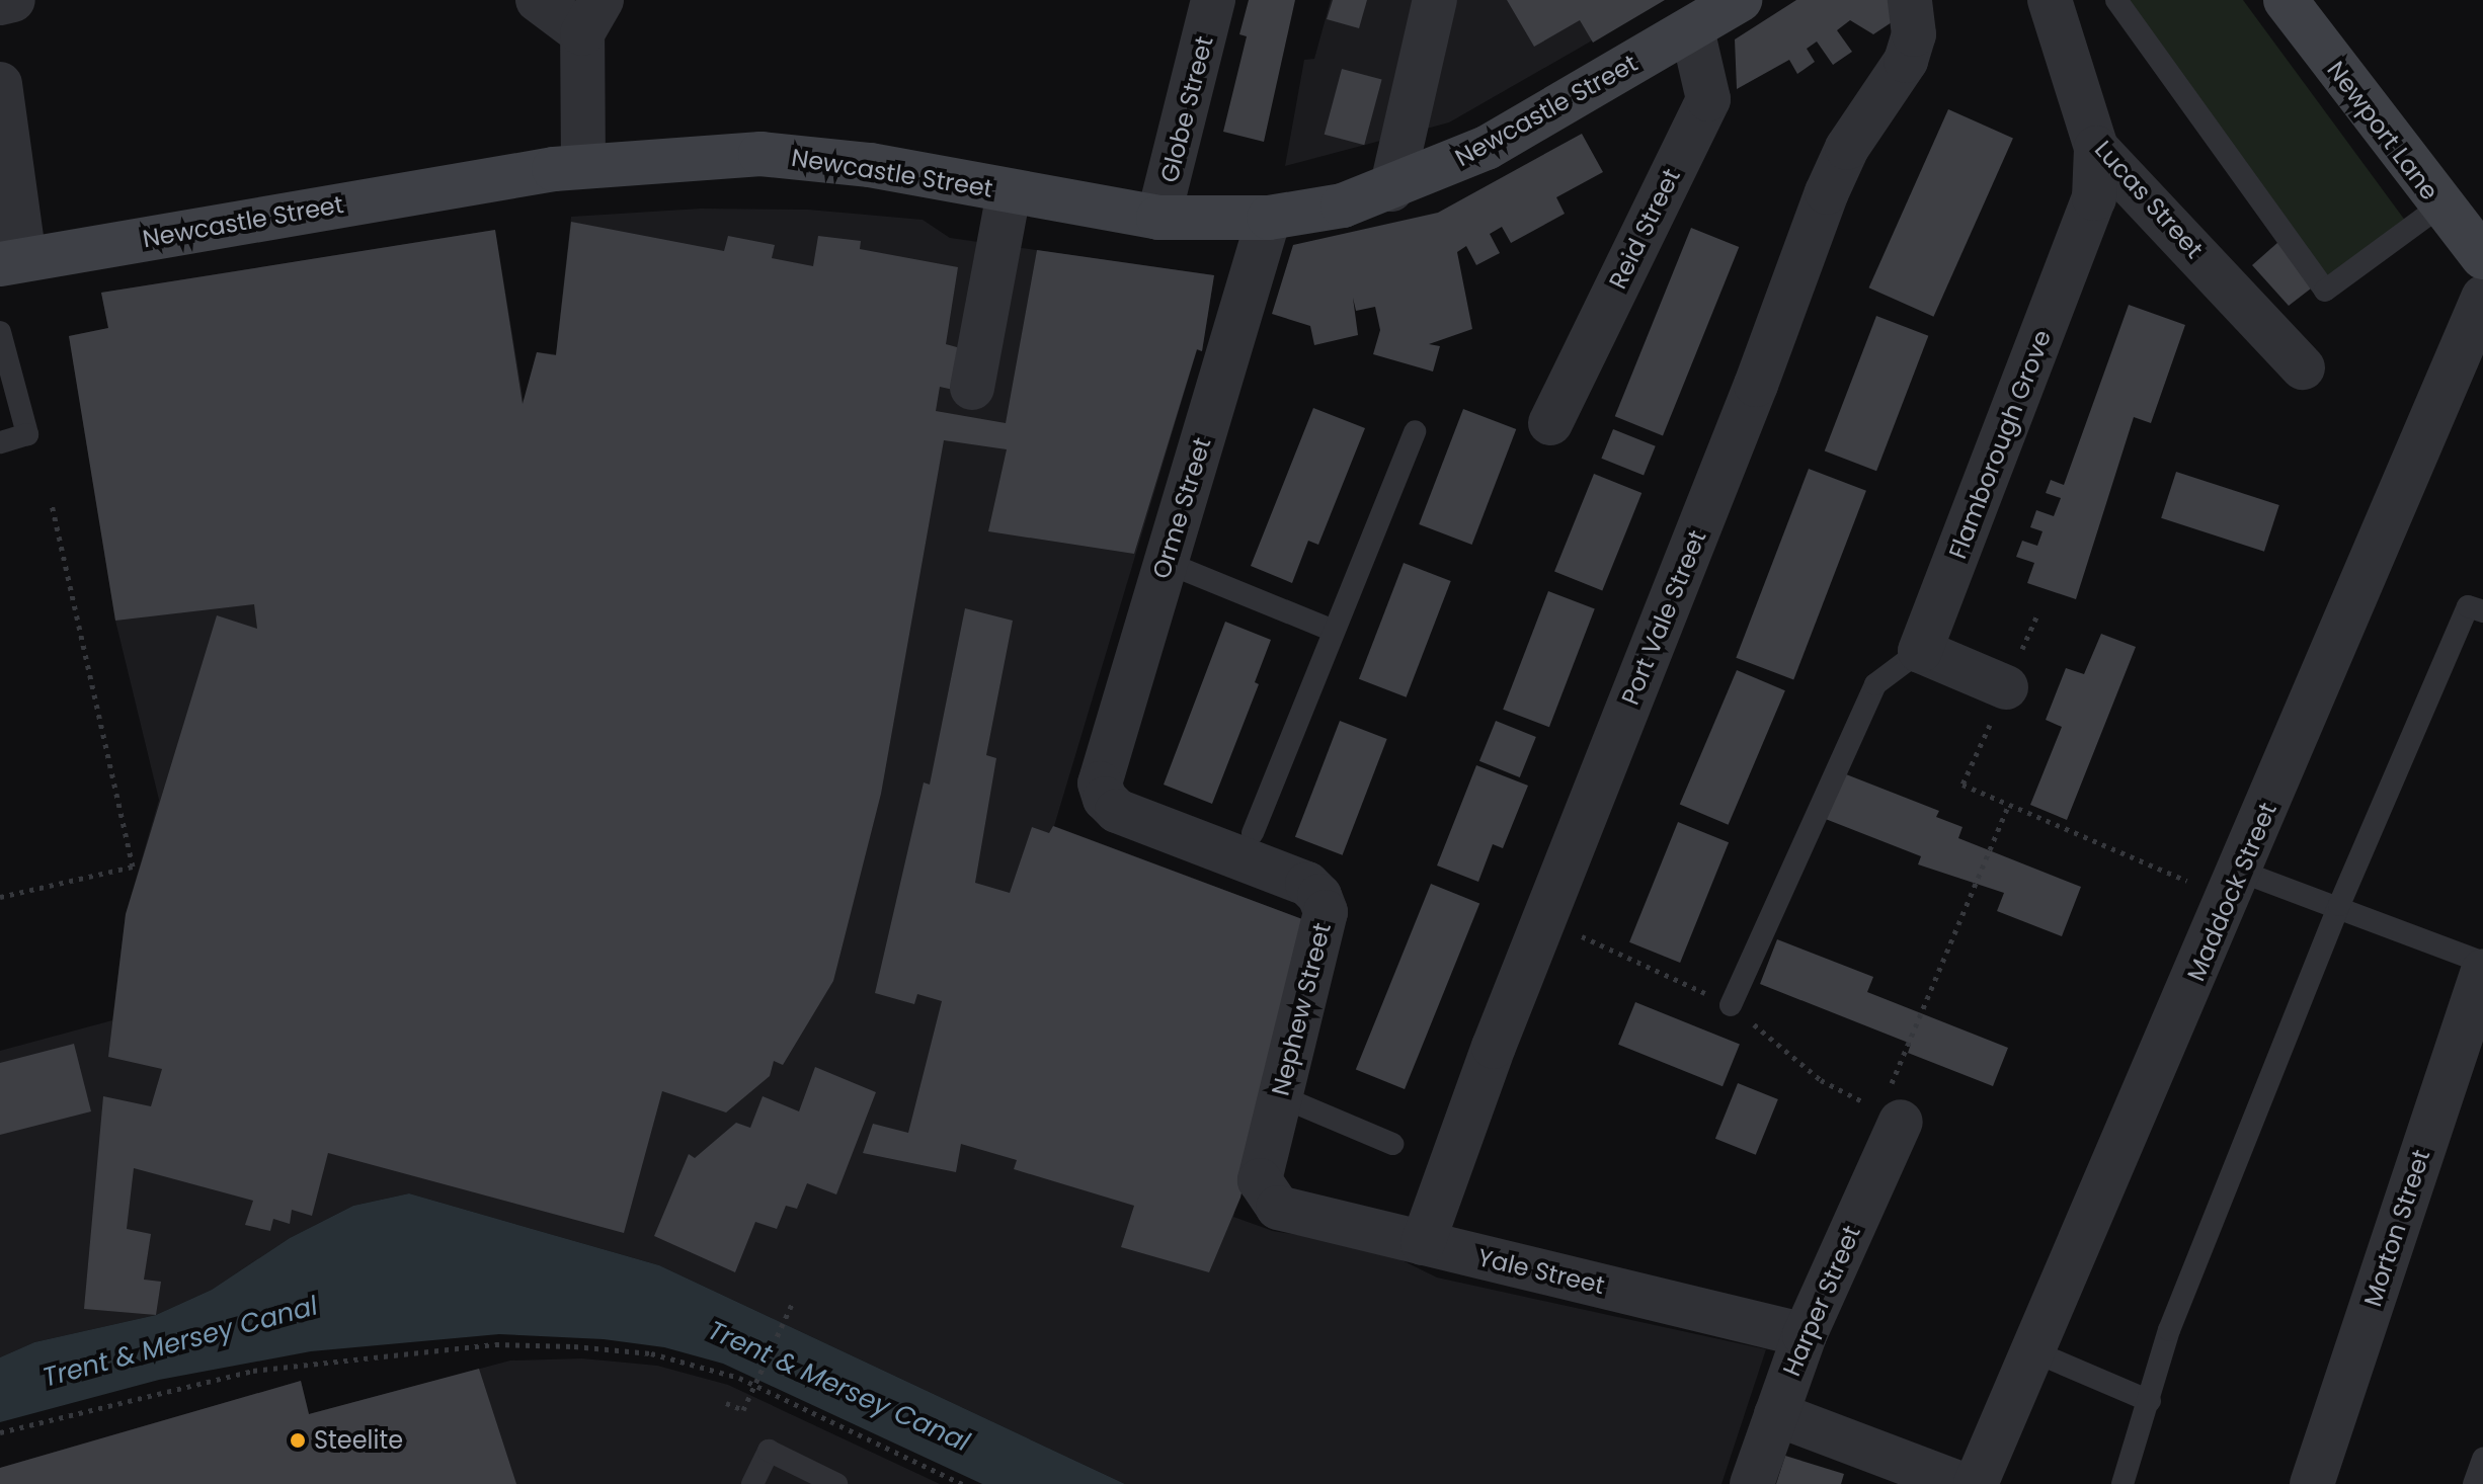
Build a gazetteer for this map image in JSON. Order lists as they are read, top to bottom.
{
  "streets": {
    "main road": ["Newcastle Street", "Newport Lane"],
    "street": [
      "Globe Street",
      "Lucas Street",
      "Reid Street",
      "Flamborough Grove",
      "Orme Street",
      "Port Vale Street",
      "Maddock Street",
      "Nephew Street",
      "Morton Street",
      "Yale Street",
      "Harper Street"
    ]
  },
  "crossings": [
    ["Globe Street", "Newcastle Street"],
    ["Newcastle Street", "Reid Street"],
    ["Newcastle Street", "Orme Street"],
    ["Lucas Street", "Flamborough Grove"],
    ["Orme Street", "Nephew Street"],
    ["Port Vale Street", "Yale Street"],
    ["Nephew Street", "Yale Street"],
    ["Yale Street", "Harper Street"]
  ],
  "water": ["Trent & Mersey Canal"],
  "places": ["Steelite"]
}
